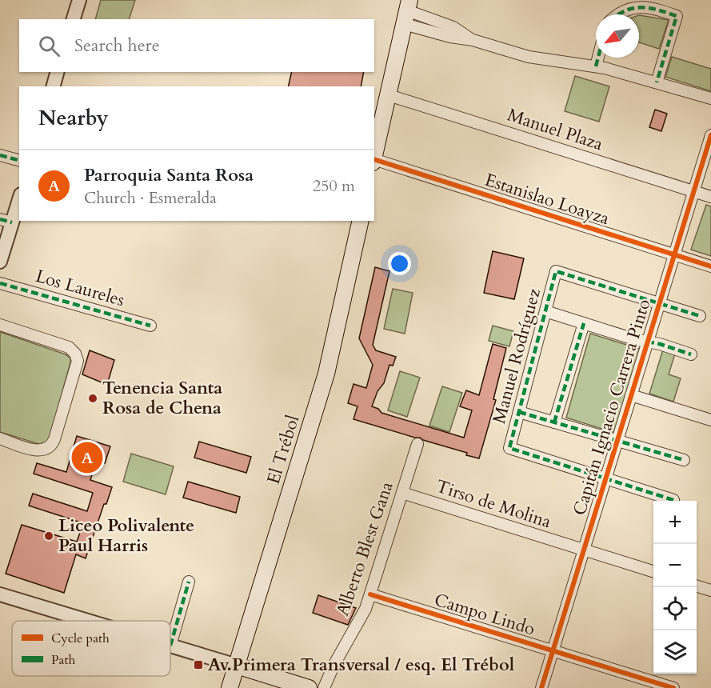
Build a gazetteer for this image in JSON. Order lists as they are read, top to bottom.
{
  "streets": {
    "main road": ["El Trébol"],
    "street": [
      "Manuel Plaza",
      "Estanislao Loayza",
      "Los Laureles",
      "Manuel Rodríguez",
      "Capitán Ignacio Carrera Pinto",
      "Tirso de Molina",
      "Alberto Blest Gana",
      "Campo Lindo"
    ]
  },
  "crossings": [
    ["Manuel Plaza", "Capitán Ignacio Carrera Pinto"],
    ["Estanislao Loayza", "Capitán Ignacio Carrera Pinto"],
    ["Manuel Rodríguez", "Capitán Ignacio Carrera Pinto"],
    ["Capitán Ignacio Carrera Pinto", "Tirso de Molina"],
    ["Capitán Ignacio Carrera Pinto", "Campo Lindo"],
    ["Tirso de Molina", "Alberto Blest Gana"],
    ["Alberto Blest Gana", "Campo Lindo"]
  ],
  "places": {
    "other": ["Tenencia Santa Rosa de Chena", "Liceo Polivalente Paul Harris"],
    "transit": ["Av.Primera Transversal / esq. El Trébol"]
  },
  "legend": ["Cycle path", "Path"],
  "north": "bottom left",
  "page": {
    "search": "Search here",
    "heading": "Nearby",
    "list": [
      {
        "mark": "A",
        "name": "Parroquia Santa Rosa",
        "note": "Church · Esmeralda",
        "value": "250 m"
      }
    ],
    "pins": "A",
    "map_buttons": ["+", "−"]
  }
}
